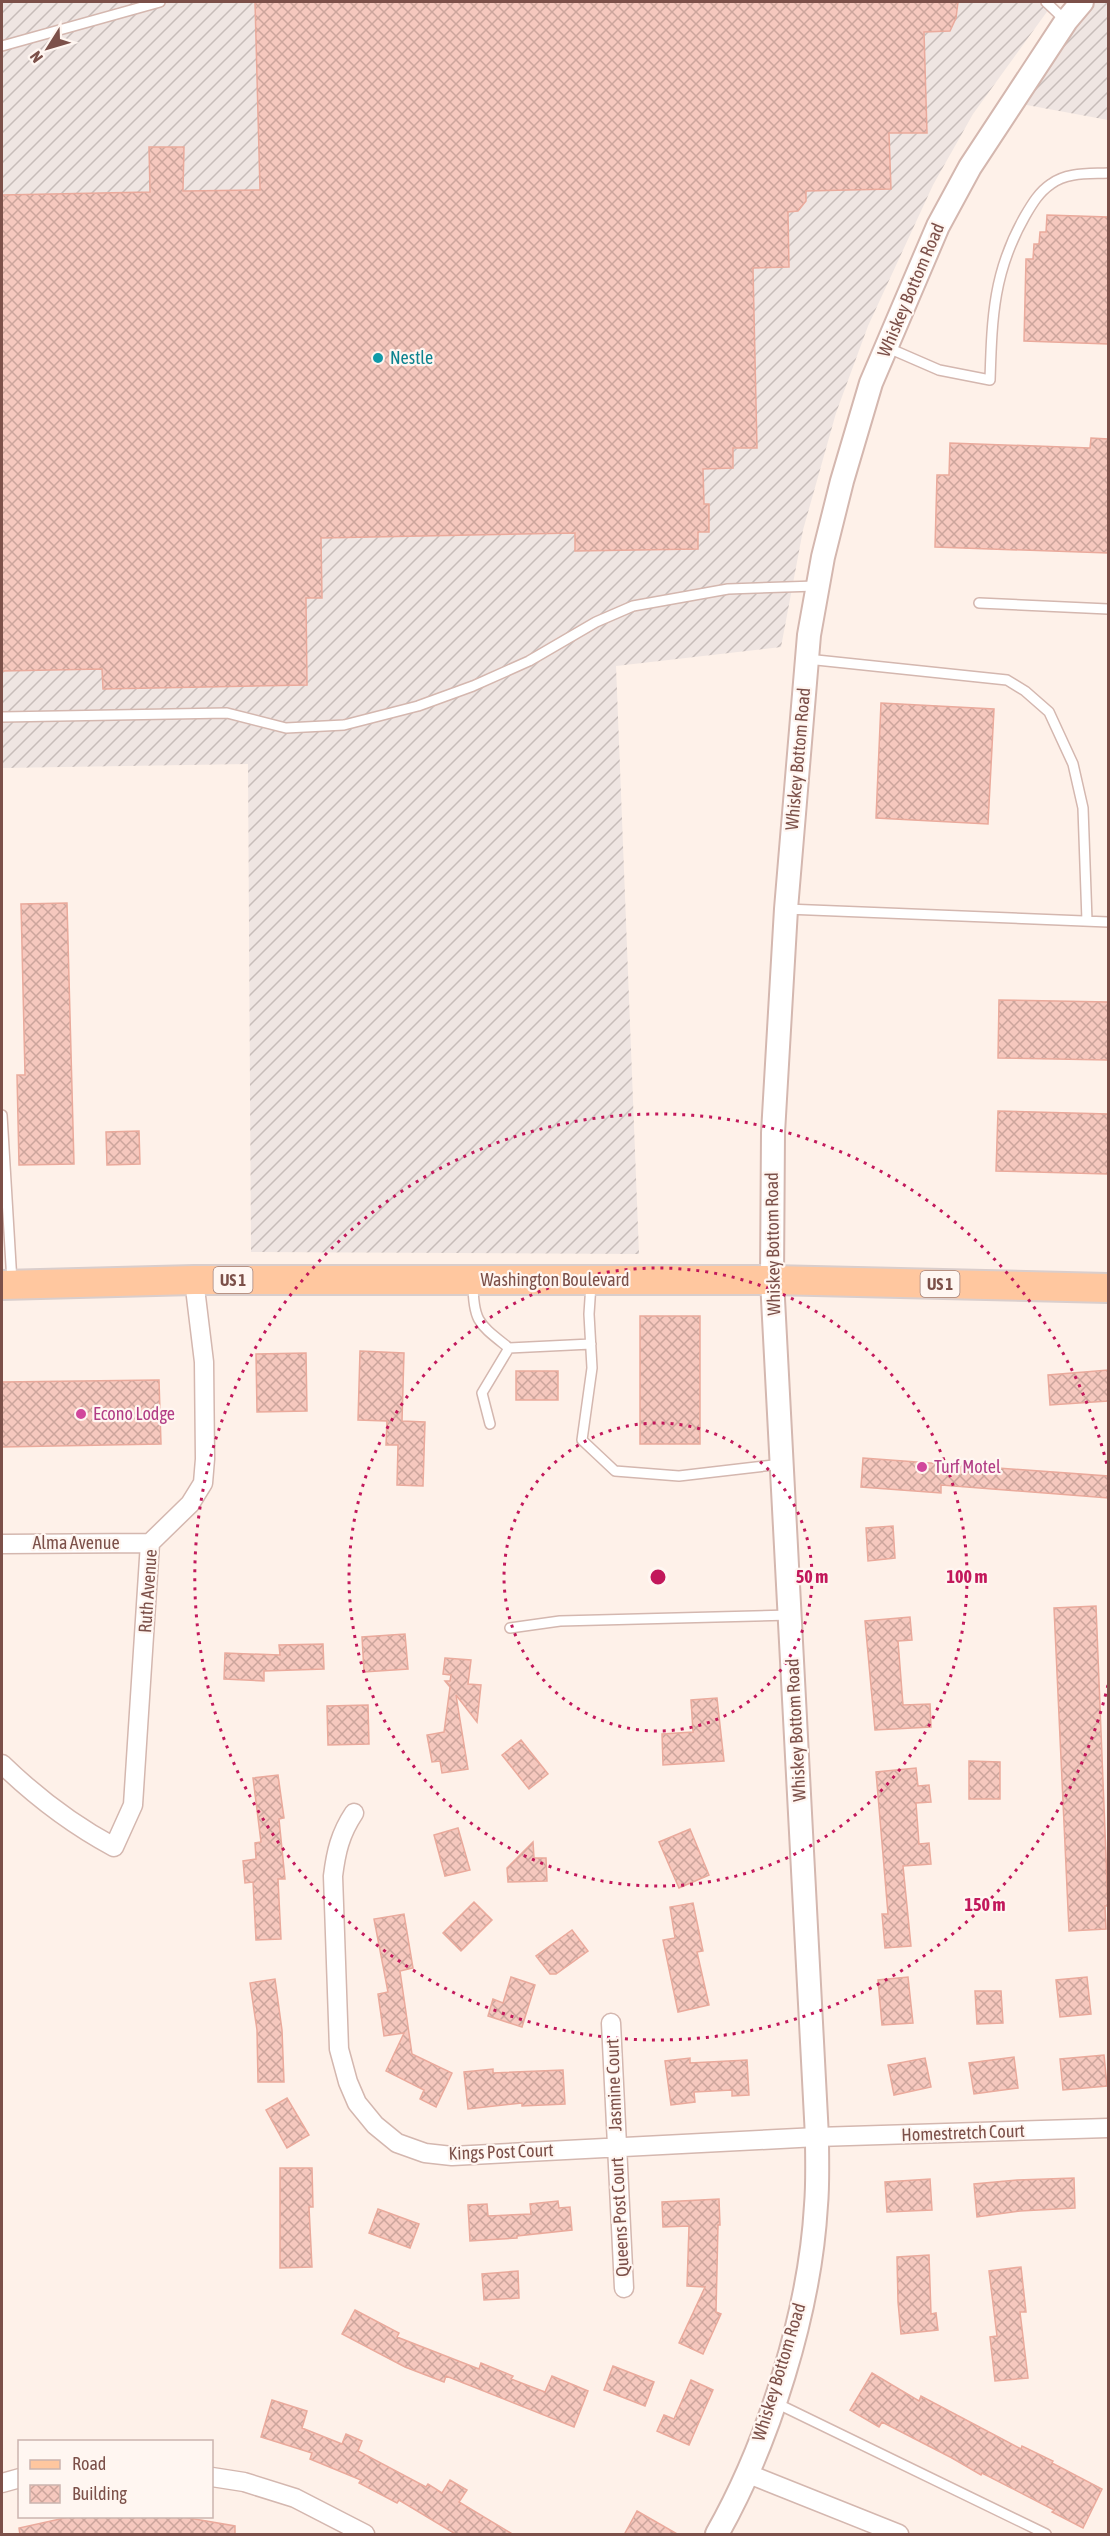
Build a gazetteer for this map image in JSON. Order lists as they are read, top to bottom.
{
  "streets": {
    "main road": ["US 1", "Washington Boulevard"],
    "street": [
      "Whiskey Bottom Road",
      "Alma Avenue",
      "Ruth Avenue",
      "Jasmine Court",
      "Homestretch Court",
      "Kings Post Court",
      "Queens Post Court"
    ]
  },
  "crossings": [
    ["Whiskey Bottom Road", "Washington Boulevard"],
    ["Whiskey Bottom Road", "Homestretch Court"],
    ["Whiskey Bottom Road", "Kings Post Court"],
    ["Washington Boulevard", "Ruth Avenue"],
    ["Alma Avenue", "Ruth Avenue"],
    ["Jasmine Court", "Kings Post Court"],
    ["Jasmine Court", "Queens Post Court"],
    ["Homestretch Court", "Kings Post Court"],
    ["Kings Post Court", "Queens Post Court"]
  ],
  "places": ["Nestle", "Econo Lodge", "Turf Motel"],
  "legend": ["Road", "Building"],
  "north": "bottom left",
  "rings": ["50 m", "100 m", "150 m"]
}
